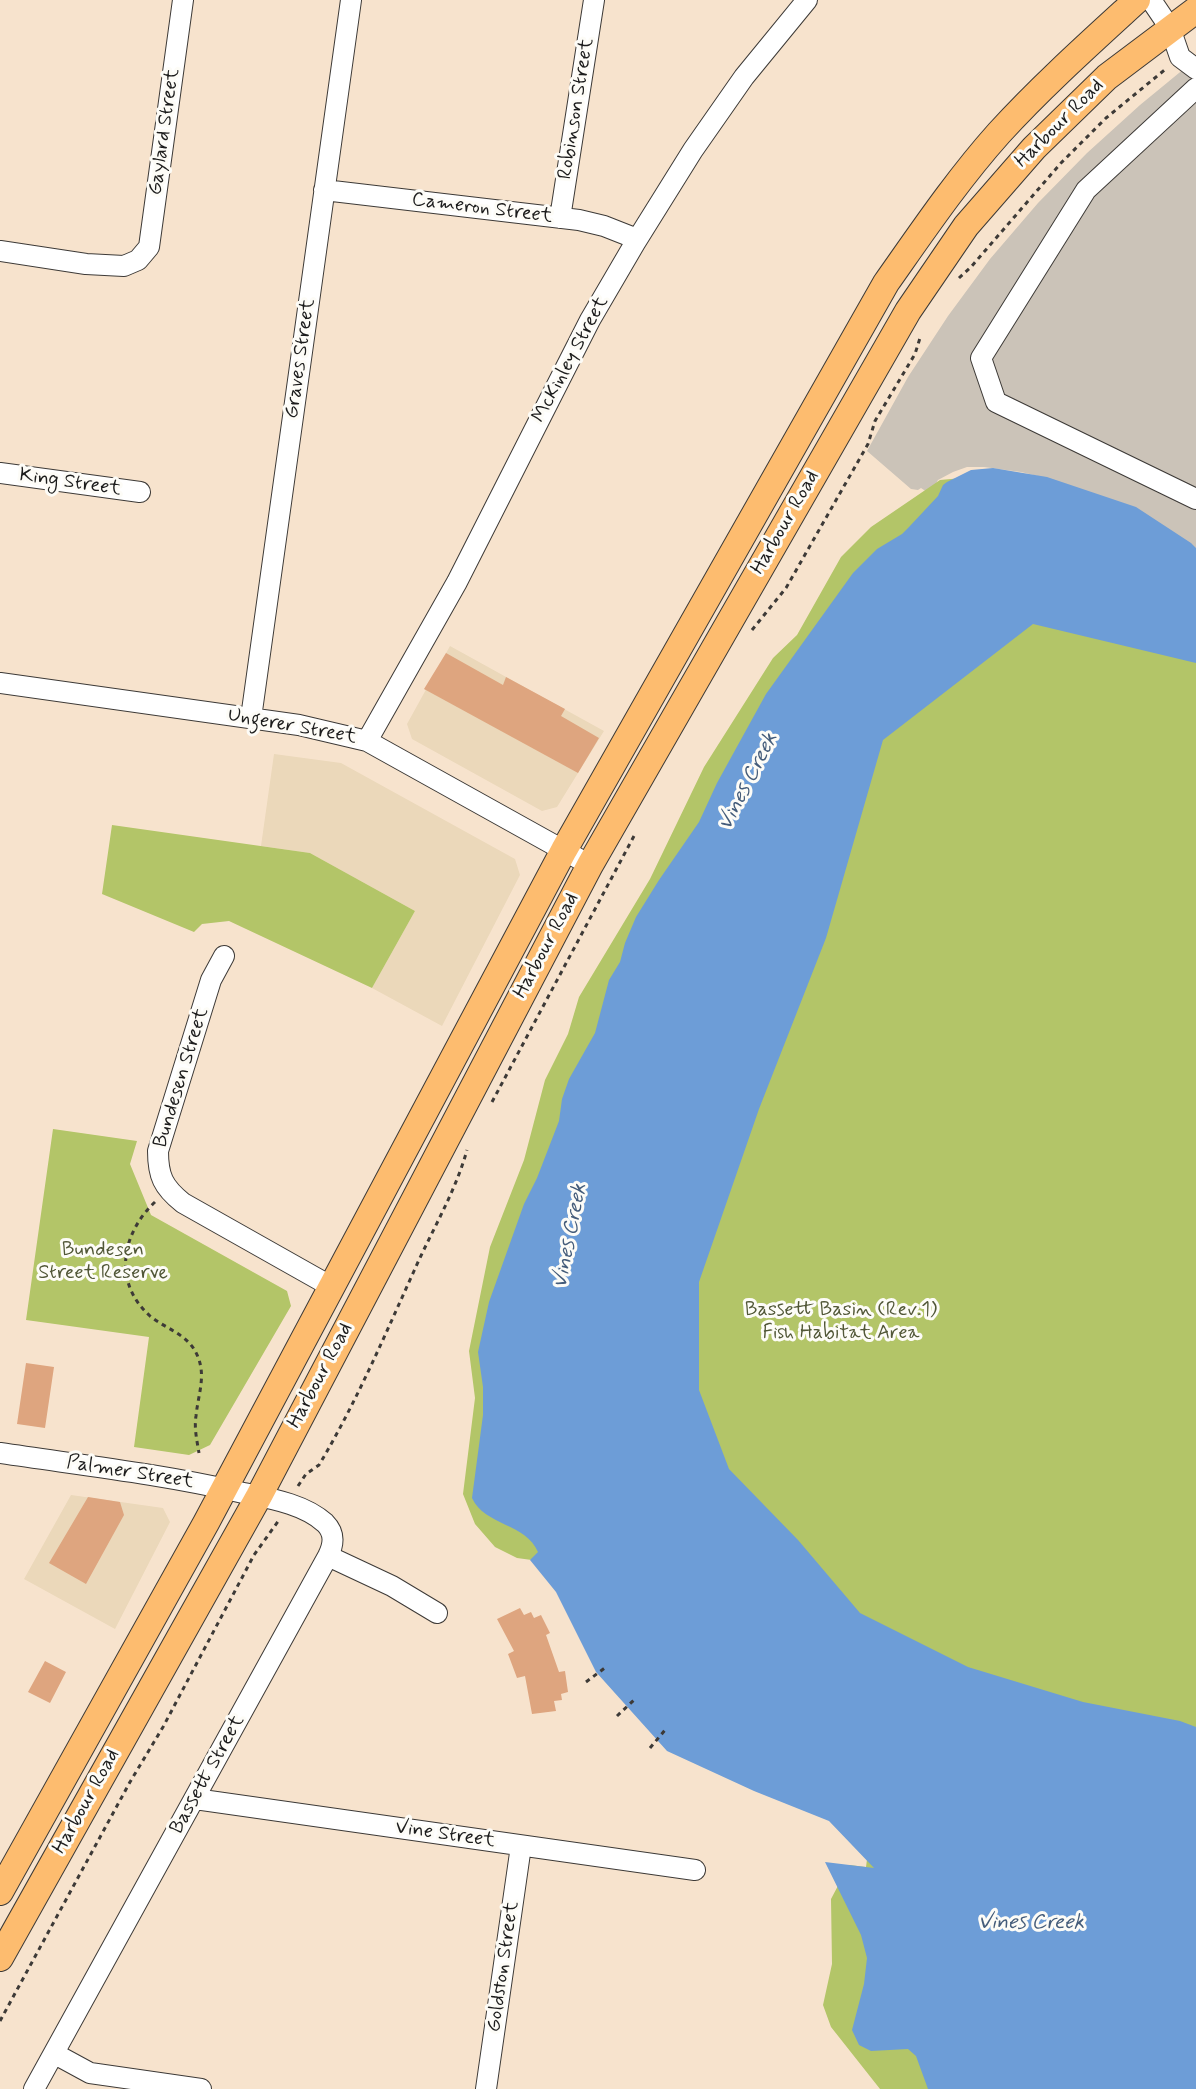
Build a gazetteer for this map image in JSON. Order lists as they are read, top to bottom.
{
  "streets": {
    "main road": ["Harbour Road"],
    "street": [
      "Robinson Street",
      "Gaylard Street",
      "Cameron Street",
      "Graves Street",
      "McKinley Street",
      "King Street",
      "Ungerer Street",
      "Bundesen Street",
      "Palmer Street",
      "Bassett Street",
      "Vine Street",
      "Goldston Street"
    ]
  },
  "crossings": [
    ["Robinson Street", "Cameron Street"],
    ["Harbour Road", "Ungerer Street"],
    ["Harbour Road", "Palmer Street"],
    ["Harbour Road", "Bassett Street"],
    ["Cameron Street", "Graves Street"],
    ["Cameron Street", "McKinley Street"],
    ["Graves Street", "Ungerer Street"],
    ["McKinley Street", "Ungerer Street"],
    ["Palmer Street", "Bassett Street"],
    ["Bassett Street", "Vine Street"],
    ["Vine Street", "Goldston Street"]
  ],
  "water": ["Vines Creek"],
  "parks": ["Bundesen Street Reserve", "Bassett Basin (Rev.1) Fish Habitat Area"]
}
